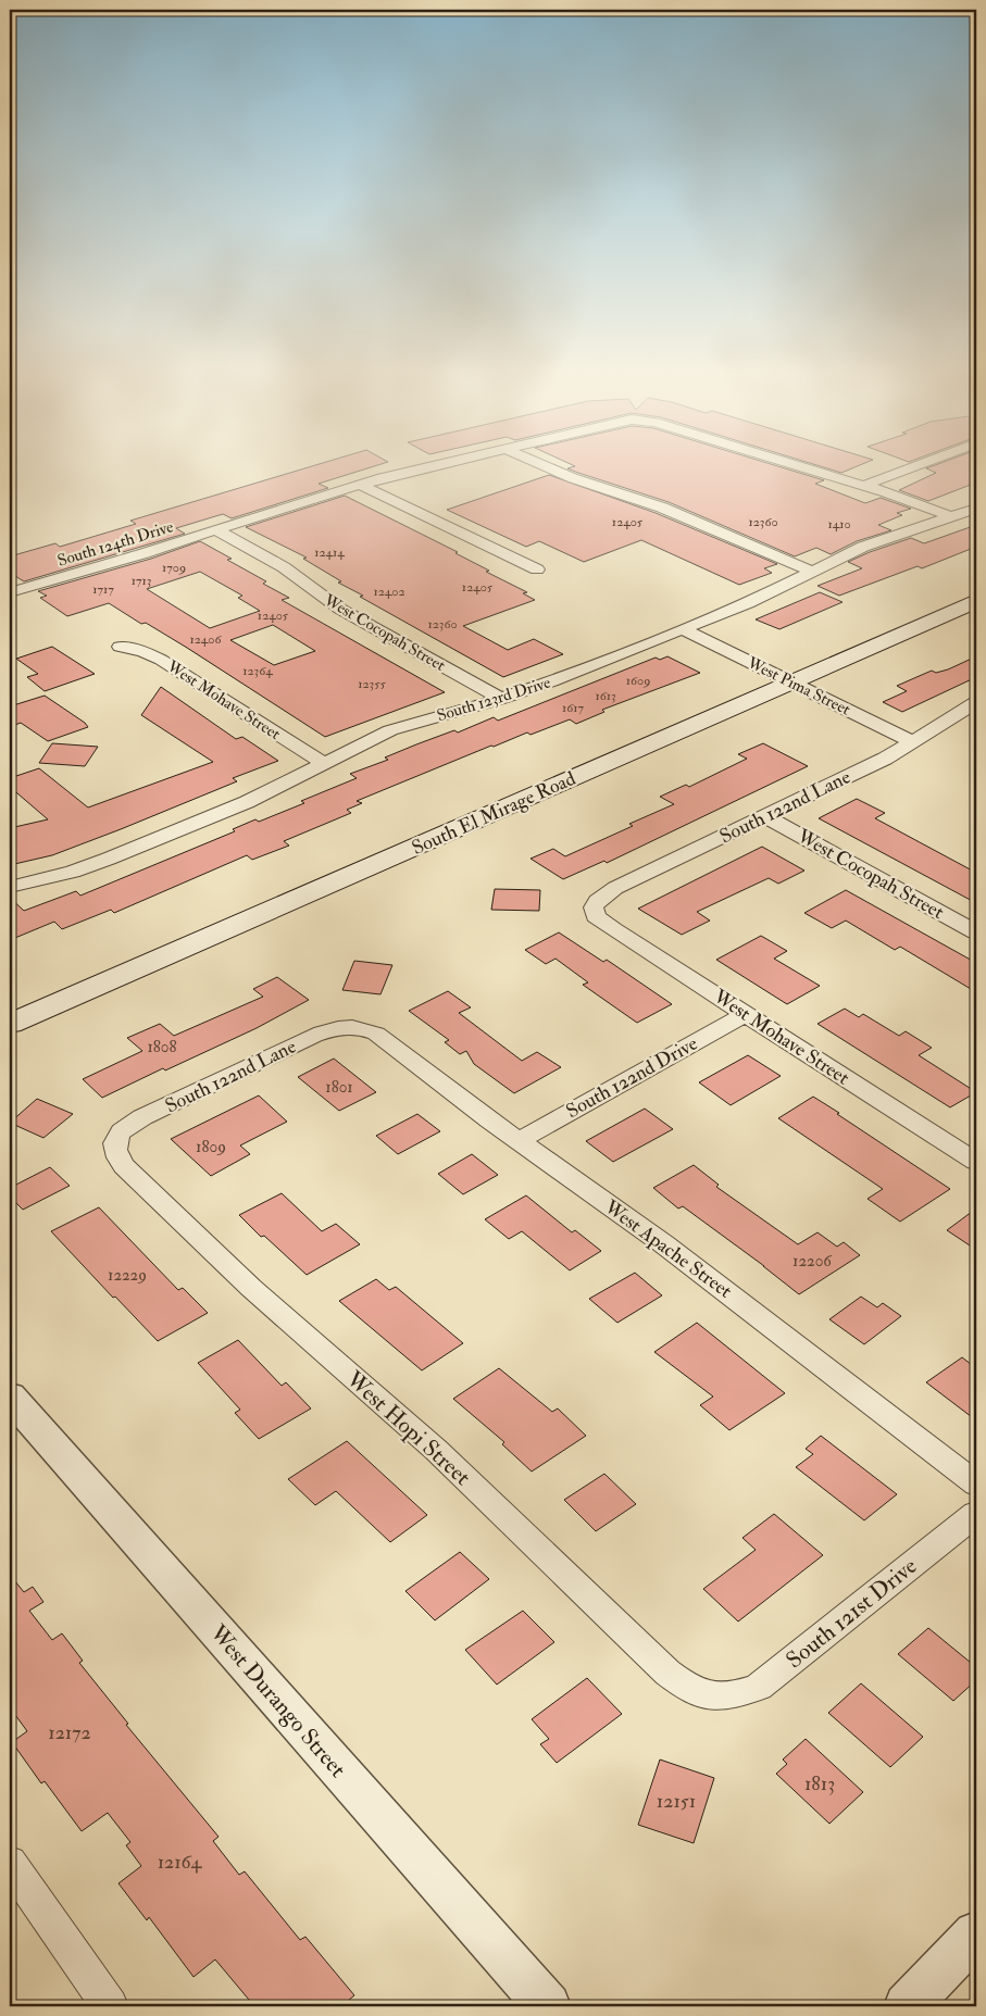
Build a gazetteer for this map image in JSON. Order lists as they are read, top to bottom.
{
  "streets": {
    "main road": ["South El Mirage Road"],
    "street": [
      "South 124th Drive",
      "West Cocopah Street",
      "West Pima Street",
      "South 123rd Drive",
      "West Mohave Street",
      "South 122nd Lane",
      "South 122nd Drive",
      "West Apache Street",
      "West Hopi Street",
      "South 121st Drive",
      "West Durango Street"
    ]
  },
  "crossings": [
    ["South 124th Drive", "West Cocopah Street"],
    ["West Cocopah Street", "South 123rd Drive"],
    ["West Cocopah Street", "South 122nd Lane"],
    ["West Pima Street", "South 123rd Drive"],
    ["West Pima Street", "South 122nd Lane"],
    ["West Pima Street", "South El Mirage Road"],
    ["South 123rd Drive", "West Mohave Street"],
    ["West Mohave Street", "South 122nd Lane"],
    ["West Mohave Street", "South 122nd Drive"],
    ["South 122nd Lane", "West Apache Street"],
    ["South 122nd Lane", "West Hopi Street"],
    ["South 122nd Drive", "West Apache Street"],
    ["West Hopi Street", "South 121st Drive"]
  ],
  "house_numbers": [
    "12405",
    "12360",
    "1410",
    "12414",
    "1709",
    "1713",
    "12405",
    "1717",
    "12402",
    "12405",
    "12360",
    "12406",
    "12364",
    "1609",
    "12355",
    "1613",
    "1617",
    "1808",
    "1801",
    "1809",
    "12206",
    "12229",
    "12172",
    "1813",
    "12151",
    "12164"
  ]
}
